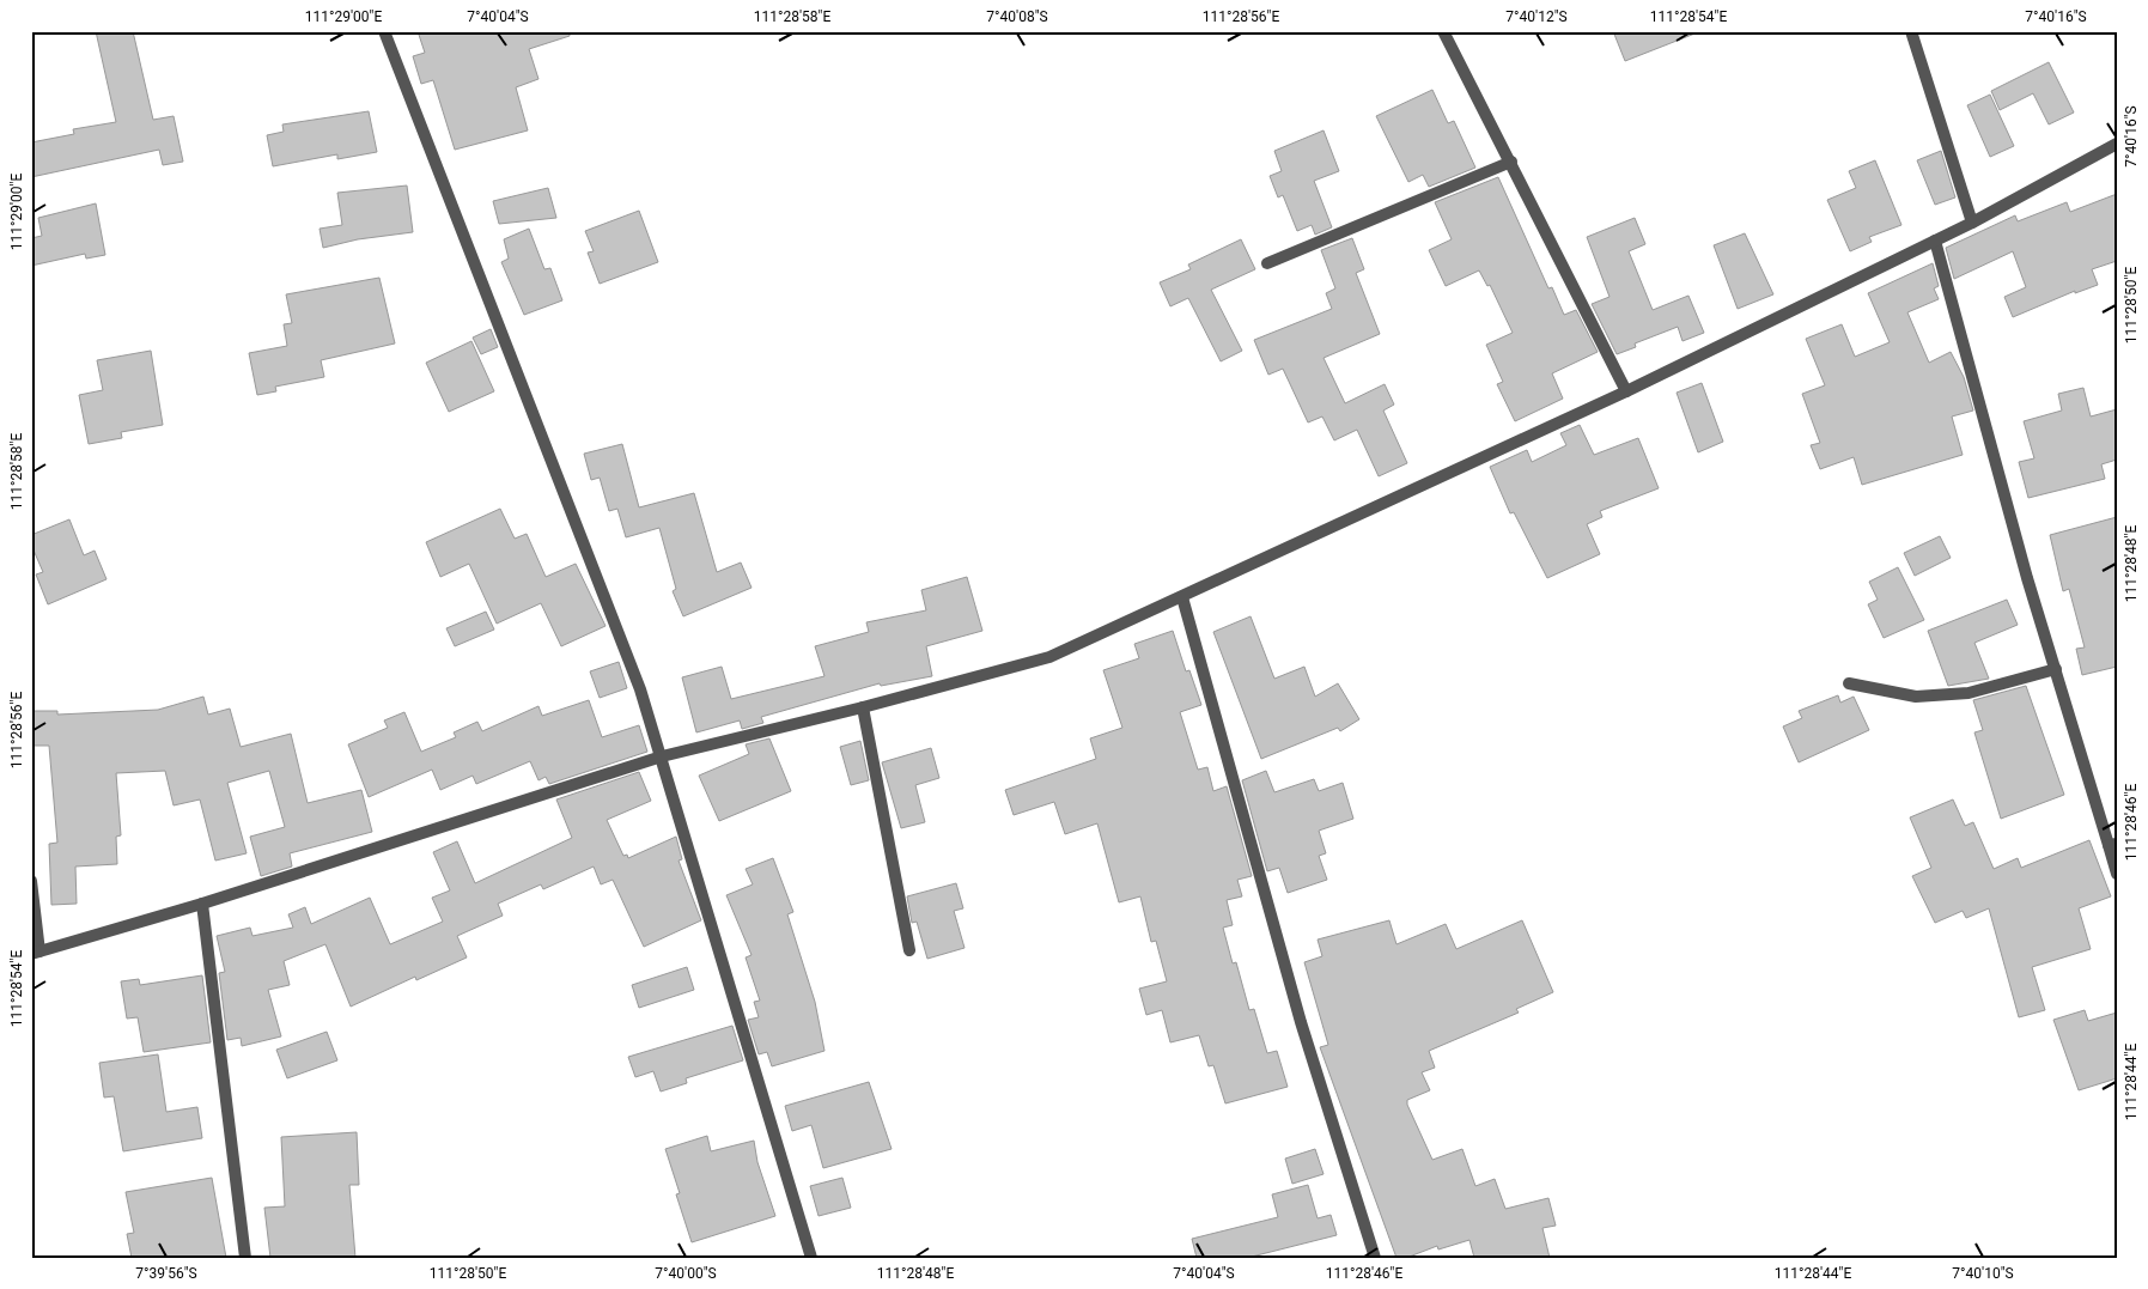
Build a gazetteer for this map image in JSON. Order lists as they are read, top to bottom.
{
  "coordinates": [
    "111°29'00\"E",
    "7°40'04\"S",
    "111°28'58\"E",
    "7°40'08\"S",
    "111°28'56\"E",
    "7°40'12\"S",
    "111°28'54\"E",
    "7°40'16\"S",
    "111°28'50\"E",
    "111°28'48\"E",
    "111°28'46\"E",
    "111°28'44\"E",
    "7°39'56\"S",
    "7°40'00\"S",
    "7°40'10\"S"
  ]
}
